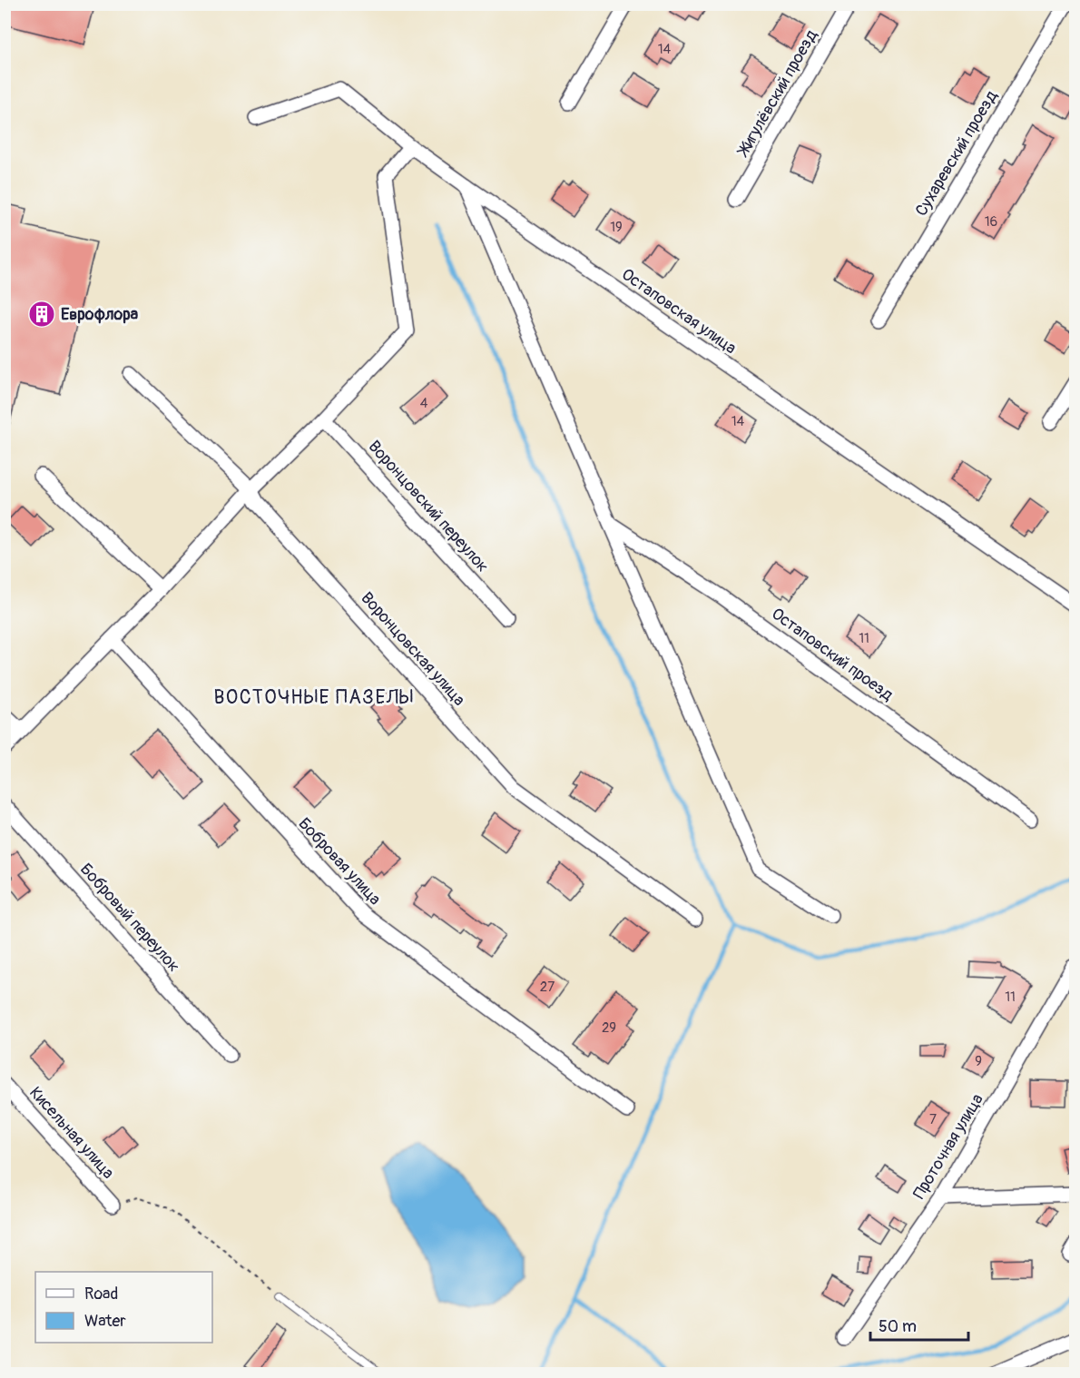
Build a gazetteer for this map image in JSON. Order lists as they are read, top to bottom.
{
  "streets": {
    "street": [
      "Жигулёвский проезд",
      "Сухаревский проезд",
      "Остаповская улица",
      "Воронцовский переулок",
      "Воронцовская улица",
      "Остаповский проезд",
      "Бобровая улица",
      "Бобровый переулок",
      "Кисельная улица",
      "Проточная улица"
    ]
  },
  "districts": ["ВОСТОЧНЫЕ ПАЗЕЛЫ"],
  "places": {
    "building": ["Еврофлора"]
  },
  "house_numbers": [
    "14",
    "16",
    "19",
    "4",
    "14",
    "11",
    "27",
    "11",
    "29",
    "9",
    "7"
  ],
  "legend": ["Road", "Water"],
  "scale_bar": "50 m"
}
